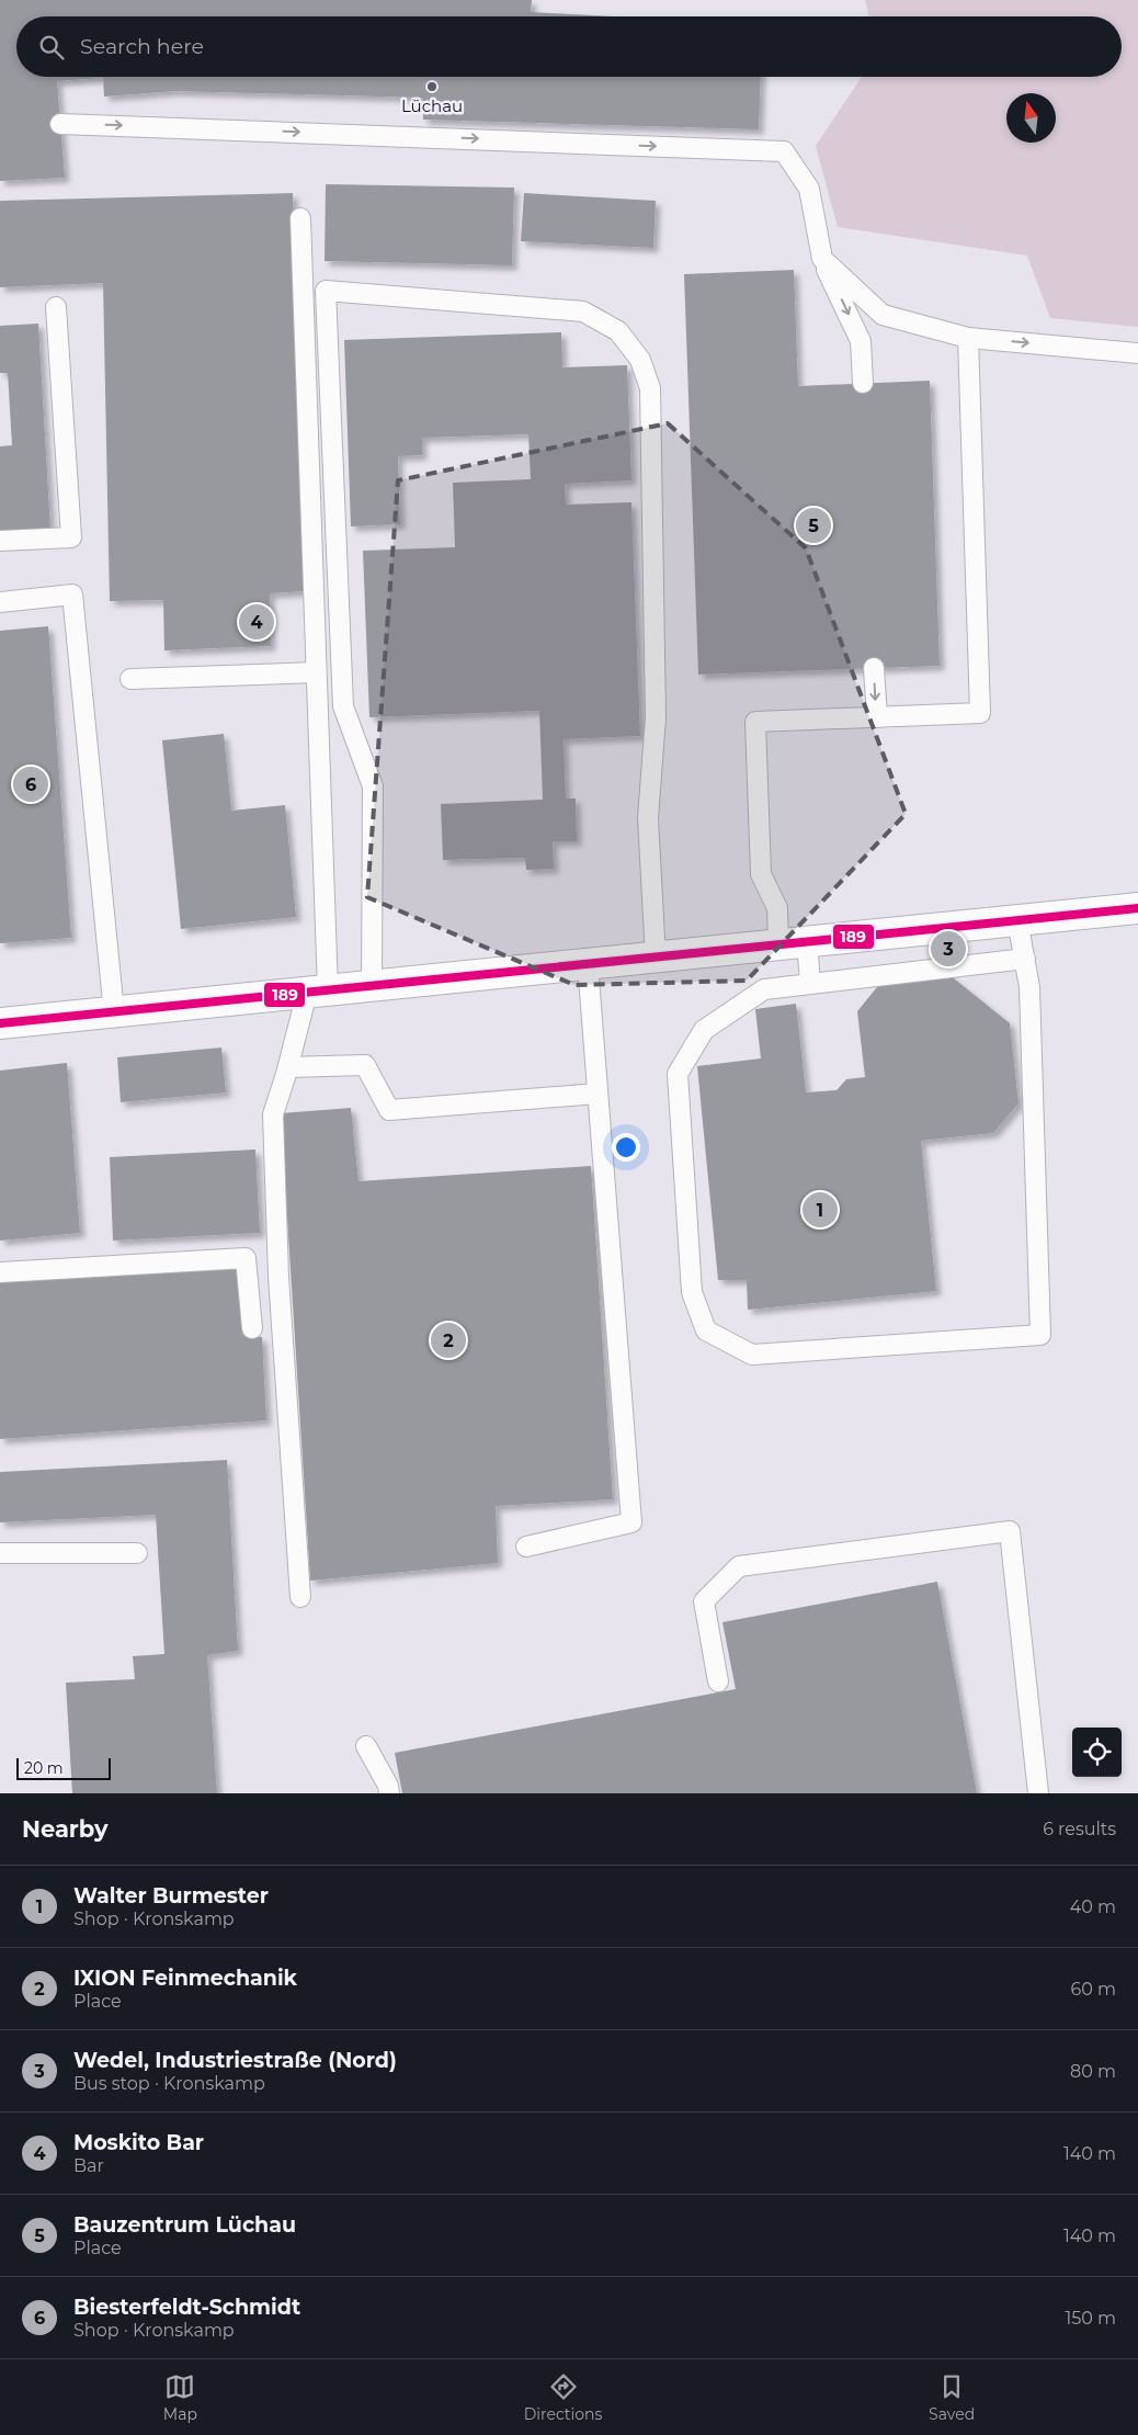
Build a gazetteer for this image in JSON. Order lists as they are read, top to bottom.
{
  "places": ["Lüchau"],
  "lines": ["transit line 189"],
  "scale_bar": "20 m",
  "north": "top",
  "page": {
    "search": "Search here",
    "pins": [
      "5",
      "4",
      "6",
      "3",
      "1",
      "2"
    ],
    "scale": "20 m",
    "heading": ["Nearby", "6 results"],
    "list": [
      {
        "mark": "1",
        "name": "Walter Burmester",
        "note": "Shop · Kronskamp",
        "value": "40 m"
      },
      {
        "mark": "2",
        "name": "IXION Feinmechanik",
        "note": "Place",
        "value": "60 m"
      },
      {
        "mark": "3",
        "name": "Wedel, Industriestraße (Nord)",
        "note": "Bus stop · Kronskamp",
        "value": "80 m"
      },
      {
        "mark": "4",
        "name": "Moskito Bar",
        "note": "Bar",
        "value": "140 m"
      },
      {
        "mark": "5",
        "name": "Bauzentrum Lüchau",
        "note": "Place",
        "value": "140 m"
      },
      {
        "mark": "6",
        "name": "Biesterfeldt-Schmidt",
        "note": "Shop · Kronskamp",
        "value": "150 m"
      }
    ],
    "nav": ["Map", "Directions", "Saved"]
  }
}
